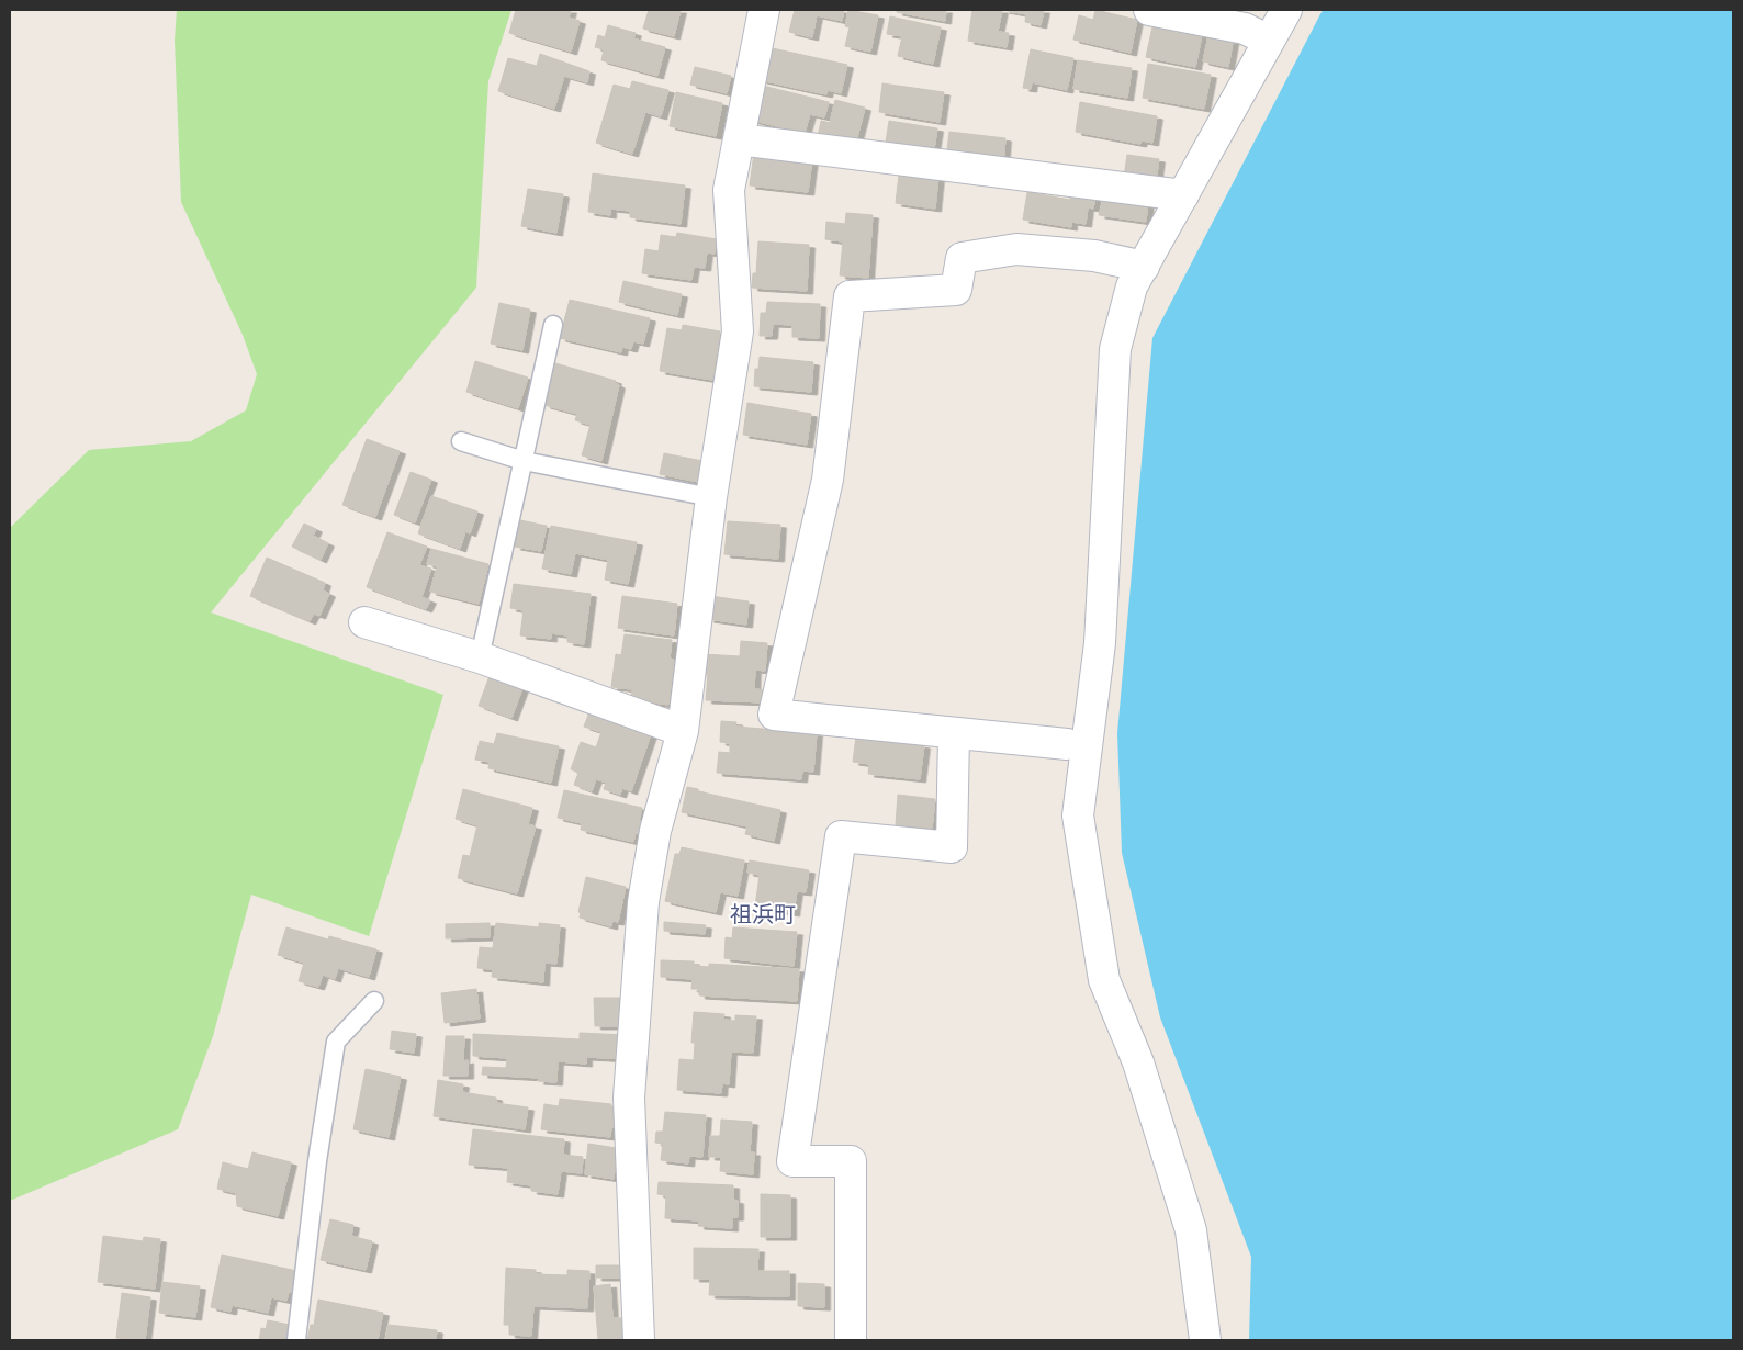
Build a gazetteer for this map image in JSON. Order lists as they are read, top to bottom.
{
  "districts": ["祖浜町"]
}
